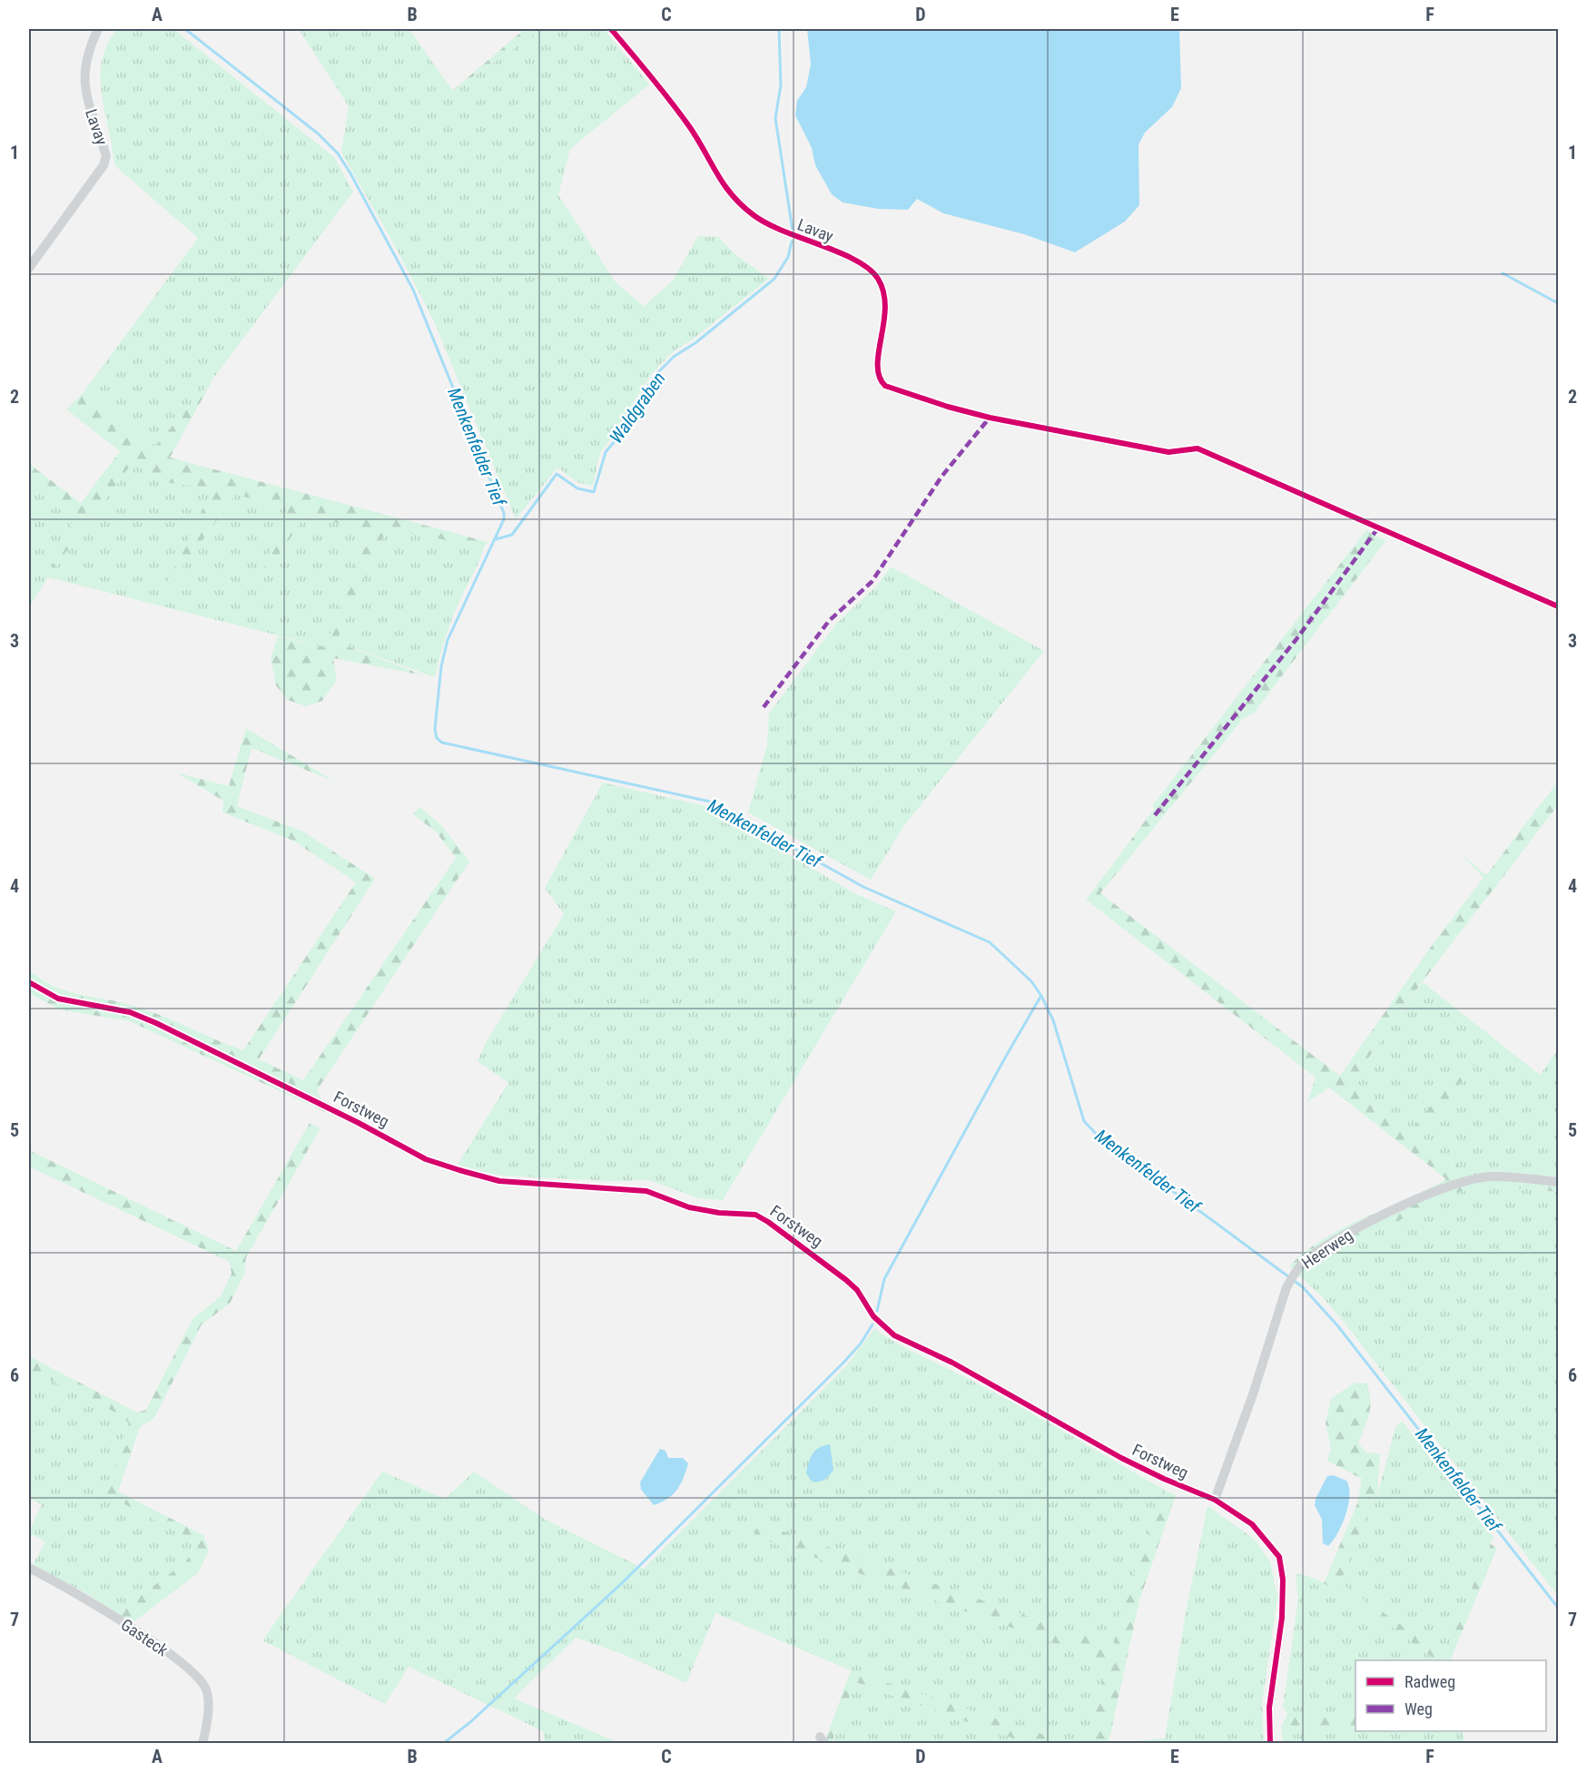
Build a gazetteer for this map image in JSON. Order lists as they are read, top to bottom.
{
  "streets": {
    "street": [
      "Lavay",
      "Forstweg",
      "Heerweg",
      "Gasteck"
    ]
  },
  "crossings": [
    ["Forstweg", "Heerweg"]
  ],
  "water": ["Waldgraben", "Menkenfelder Tief"],
  "legend": ["Radweg", "Weg"],
  "grid": {
    "columns": [
      "A",
      "B",
      "C",
      "D",
      "E",
      "F"
    ],
    "rows": [
      "1",
      "2",
      "3",
      "4",
      "5",
      "6",
      "7"
    ]
  }
}
